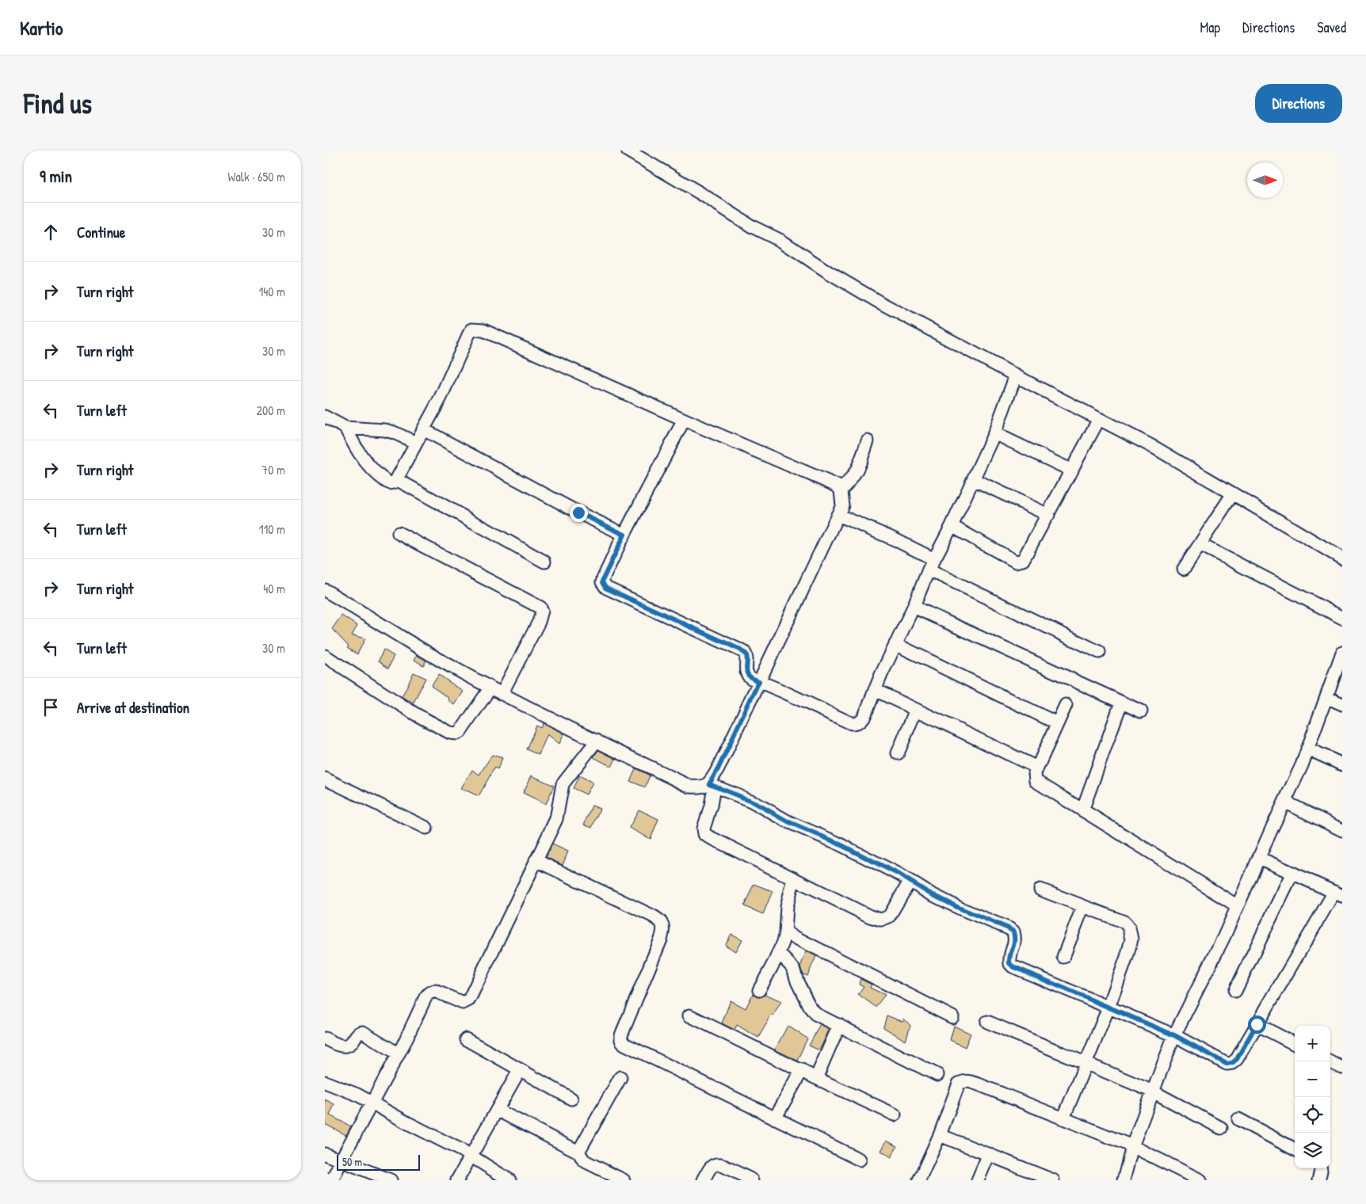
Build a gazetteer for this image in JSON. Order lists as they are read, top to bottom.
{
  "scale_bar": "50 m",
  "north": "right",
  "page": {
    "header": "Kartio",
    "nav": ["Map", "Directions", "Saved"],
    "buttons": "Directions",
    "title": "Find us",
    "heading": ["9 min", "Walk · 650 m"],
    "list": [
      ["Continue", "30 m"],
      ["Turn right", "140 m"],
      ["Turn right", "30 m"],
      ["Turn left", "200 m"],
      ["Turn right", "70 m"],
      ["Turn left", "110 m"],
      ["Turn right", "40 m"],
      ["Turn left", "30 m"],
      "Arrive at destination"
    ],
    "map_buttons": ["+", "−"],
    "scale": "50 m"
  }
}
